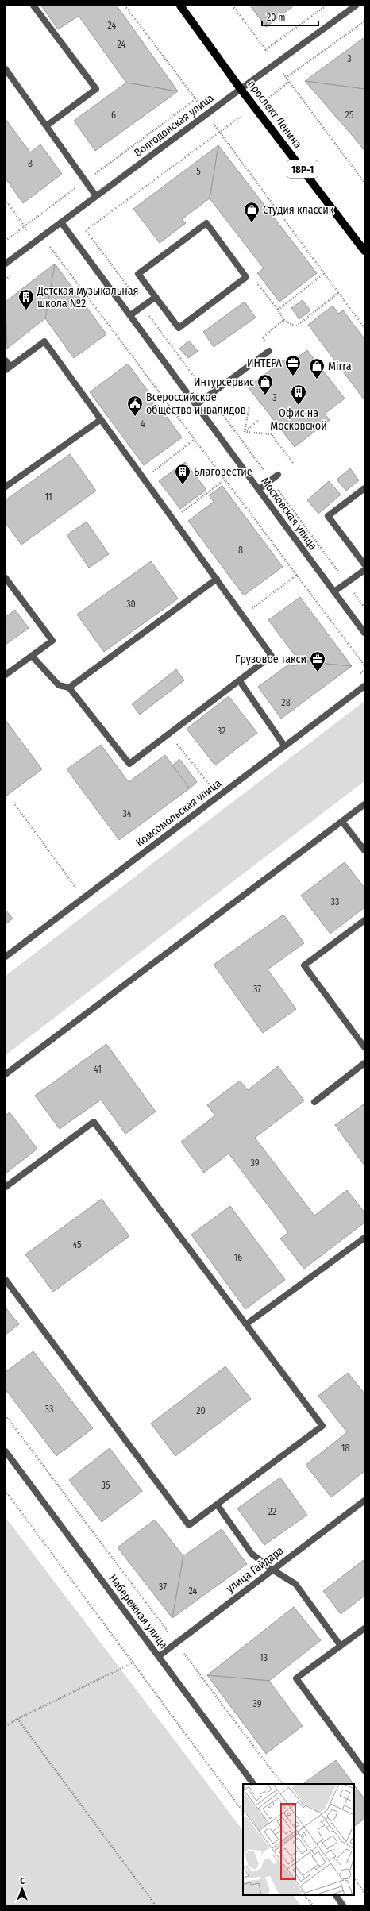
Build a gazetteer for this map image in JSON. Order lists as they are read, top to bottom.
{
  "streets": {
    "main road": ["проспект Ленина", "18Р-1"],
    "street": [
      "Волгодонская улица",
      "Московская улица",
      "Комсомольская улица",
      "улица Гайдара",
      "Набережная улица"
    ]
  },
  "crossings": [
    ["проспект Ленина", "Волгодонская улица"],
    ["Волгодонская улица", "Московская улица"],
    ["улица Гайдара", "Набережная улица"]
  ],
  "places": {
    "shop": ["Студия классик", "Mirra", "Интурсервис"],
    "building": ["Детская музыкальная школа №2", "Офис на Московской", "Благовестие"],
    "office": ["ИНТЕРА", "Грузовое такси"],
    "public building": ["Всероссийское общество инвалидов"]
  },
  "house_numbers": [
    "24",
    "24",
    "3",
    "6",
    "25",
    "8",
    "5",
    "3",
    "4",
    "11",
    "8",
    "30",
    "28",
    "32",
    "34",
    "33",
    "37",
    "41",
    "39",
    "45",
    "16",
    "33",
    "20",
    "18",
    "35",
    "22",
    "37",
    "24",
    "13",
    "39"
  ],
  "scale_bar": "20 m",
  "north": "top"
}
